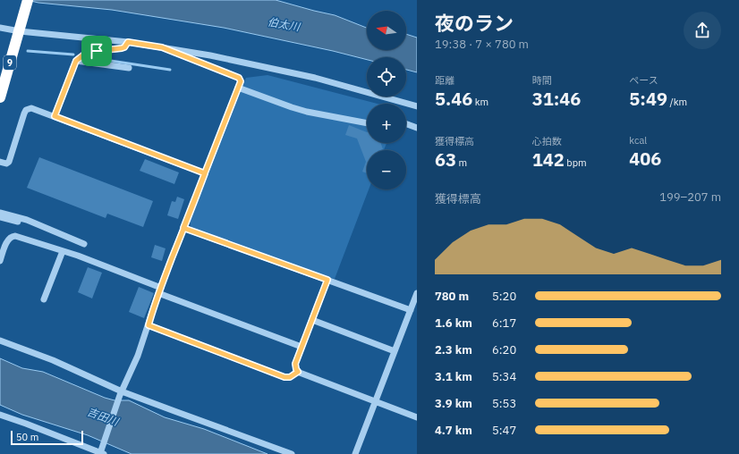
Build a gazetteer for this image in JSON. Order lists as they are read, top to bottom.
{
  "streets": {
    "highway": ["9"]
  },
  "water": ["伯太川", "吉田川"],
  "scale_bar": "50 m",
  "north": "left",
  "page": {
    "heading": ["夜のラン", "19:38 · 7 × 780 m"],
    "map_buttons": ["+", "−"],
    "stats": [
      ["距離", "5.46 km"],
      ["時間", "31:46"],
      ["ペース", "5:49 /km"],
      ["獲得標高", "63 m"],
      ["心拍数", "142 bpm"],
      ["kcal", "406"]
    ],
    "chart": ["獲得標高", "199–207 m"],
    "list": [
      {
        "name": "780 m",
        "note": "5:20"
      },
      {
        "name": "1.6 km",
        "note": "6:17"
      },
      {
        "name": "2.3 km",
        "note": "6:20"
      },
      {
        "name": "3.1 km",
        "note": "5:34"
      },
      {
        "name": "3.9 km",
        "note": "5:53"
      },
      {
        "name": "4.7 km",
        "note": "5:47"
      }
    ],
    "scale": "50 m"
  }
}
